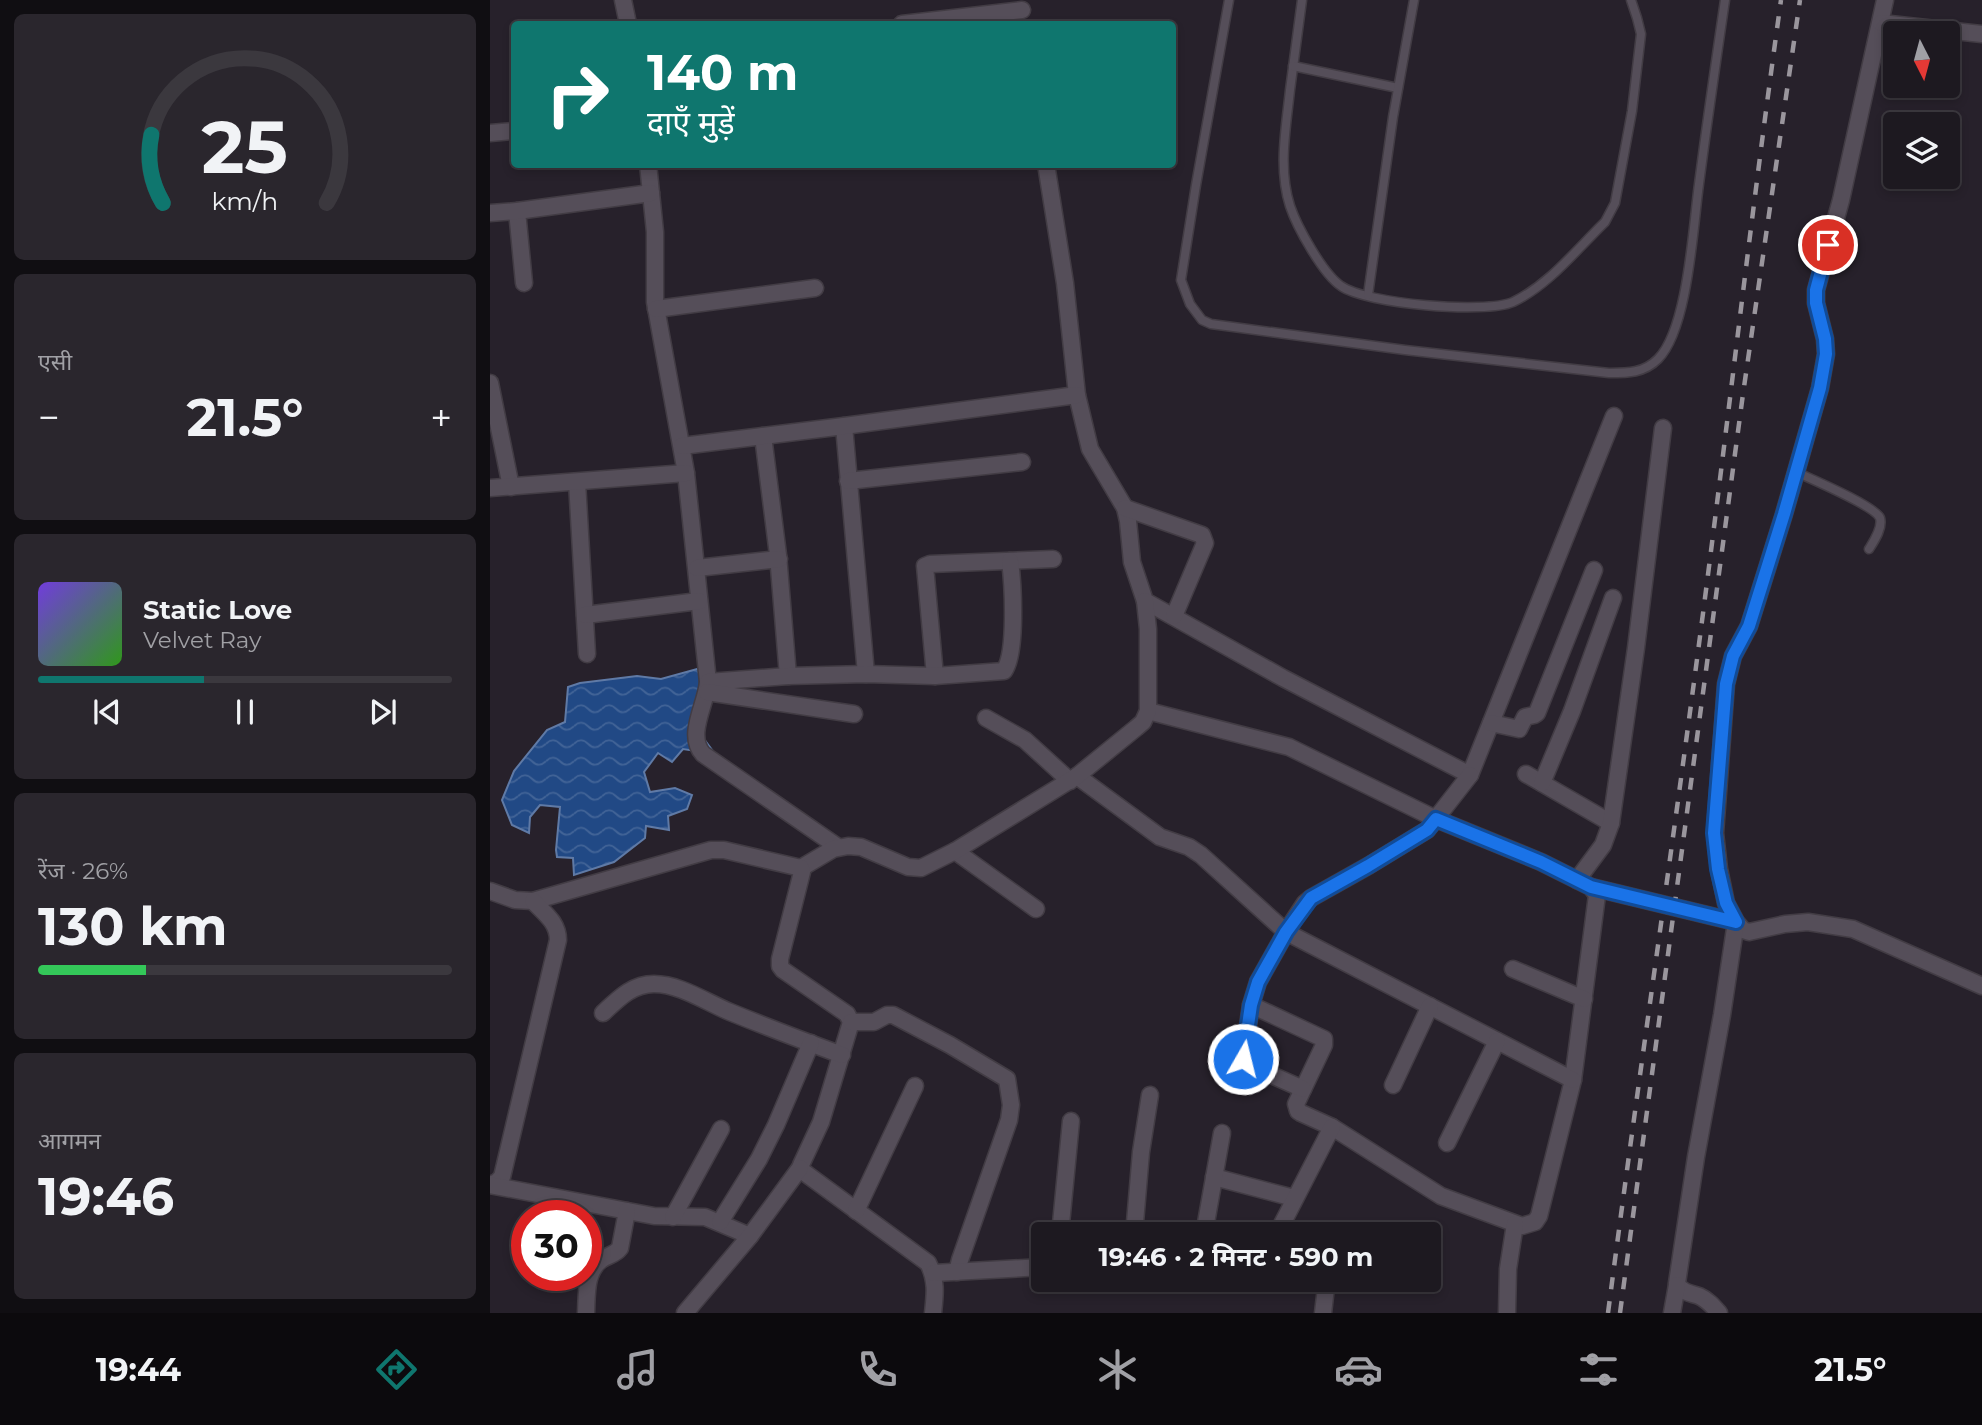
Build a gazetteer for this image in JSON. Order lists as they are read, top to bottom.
{
  "north": "bottom",
  "page": {
    "turn": ["140 m", "दाएँ मुड़ें"],
    "tile": [
      "एसी",
      ["रेंज · 26%", "130 km"],
      ["आगमन", "19:46"]
    ],
    "heat": ["−", "21.5°", "+"],
    "song": ["Static Love", "Velvet Ray"],
    "limit": "30",
    "trip": "19:46 · 2 मिनट · 590 m",
    "tabs": ["19:44", "21.5°"],
    "gauge": ["25", "km/h"]
  }
}
